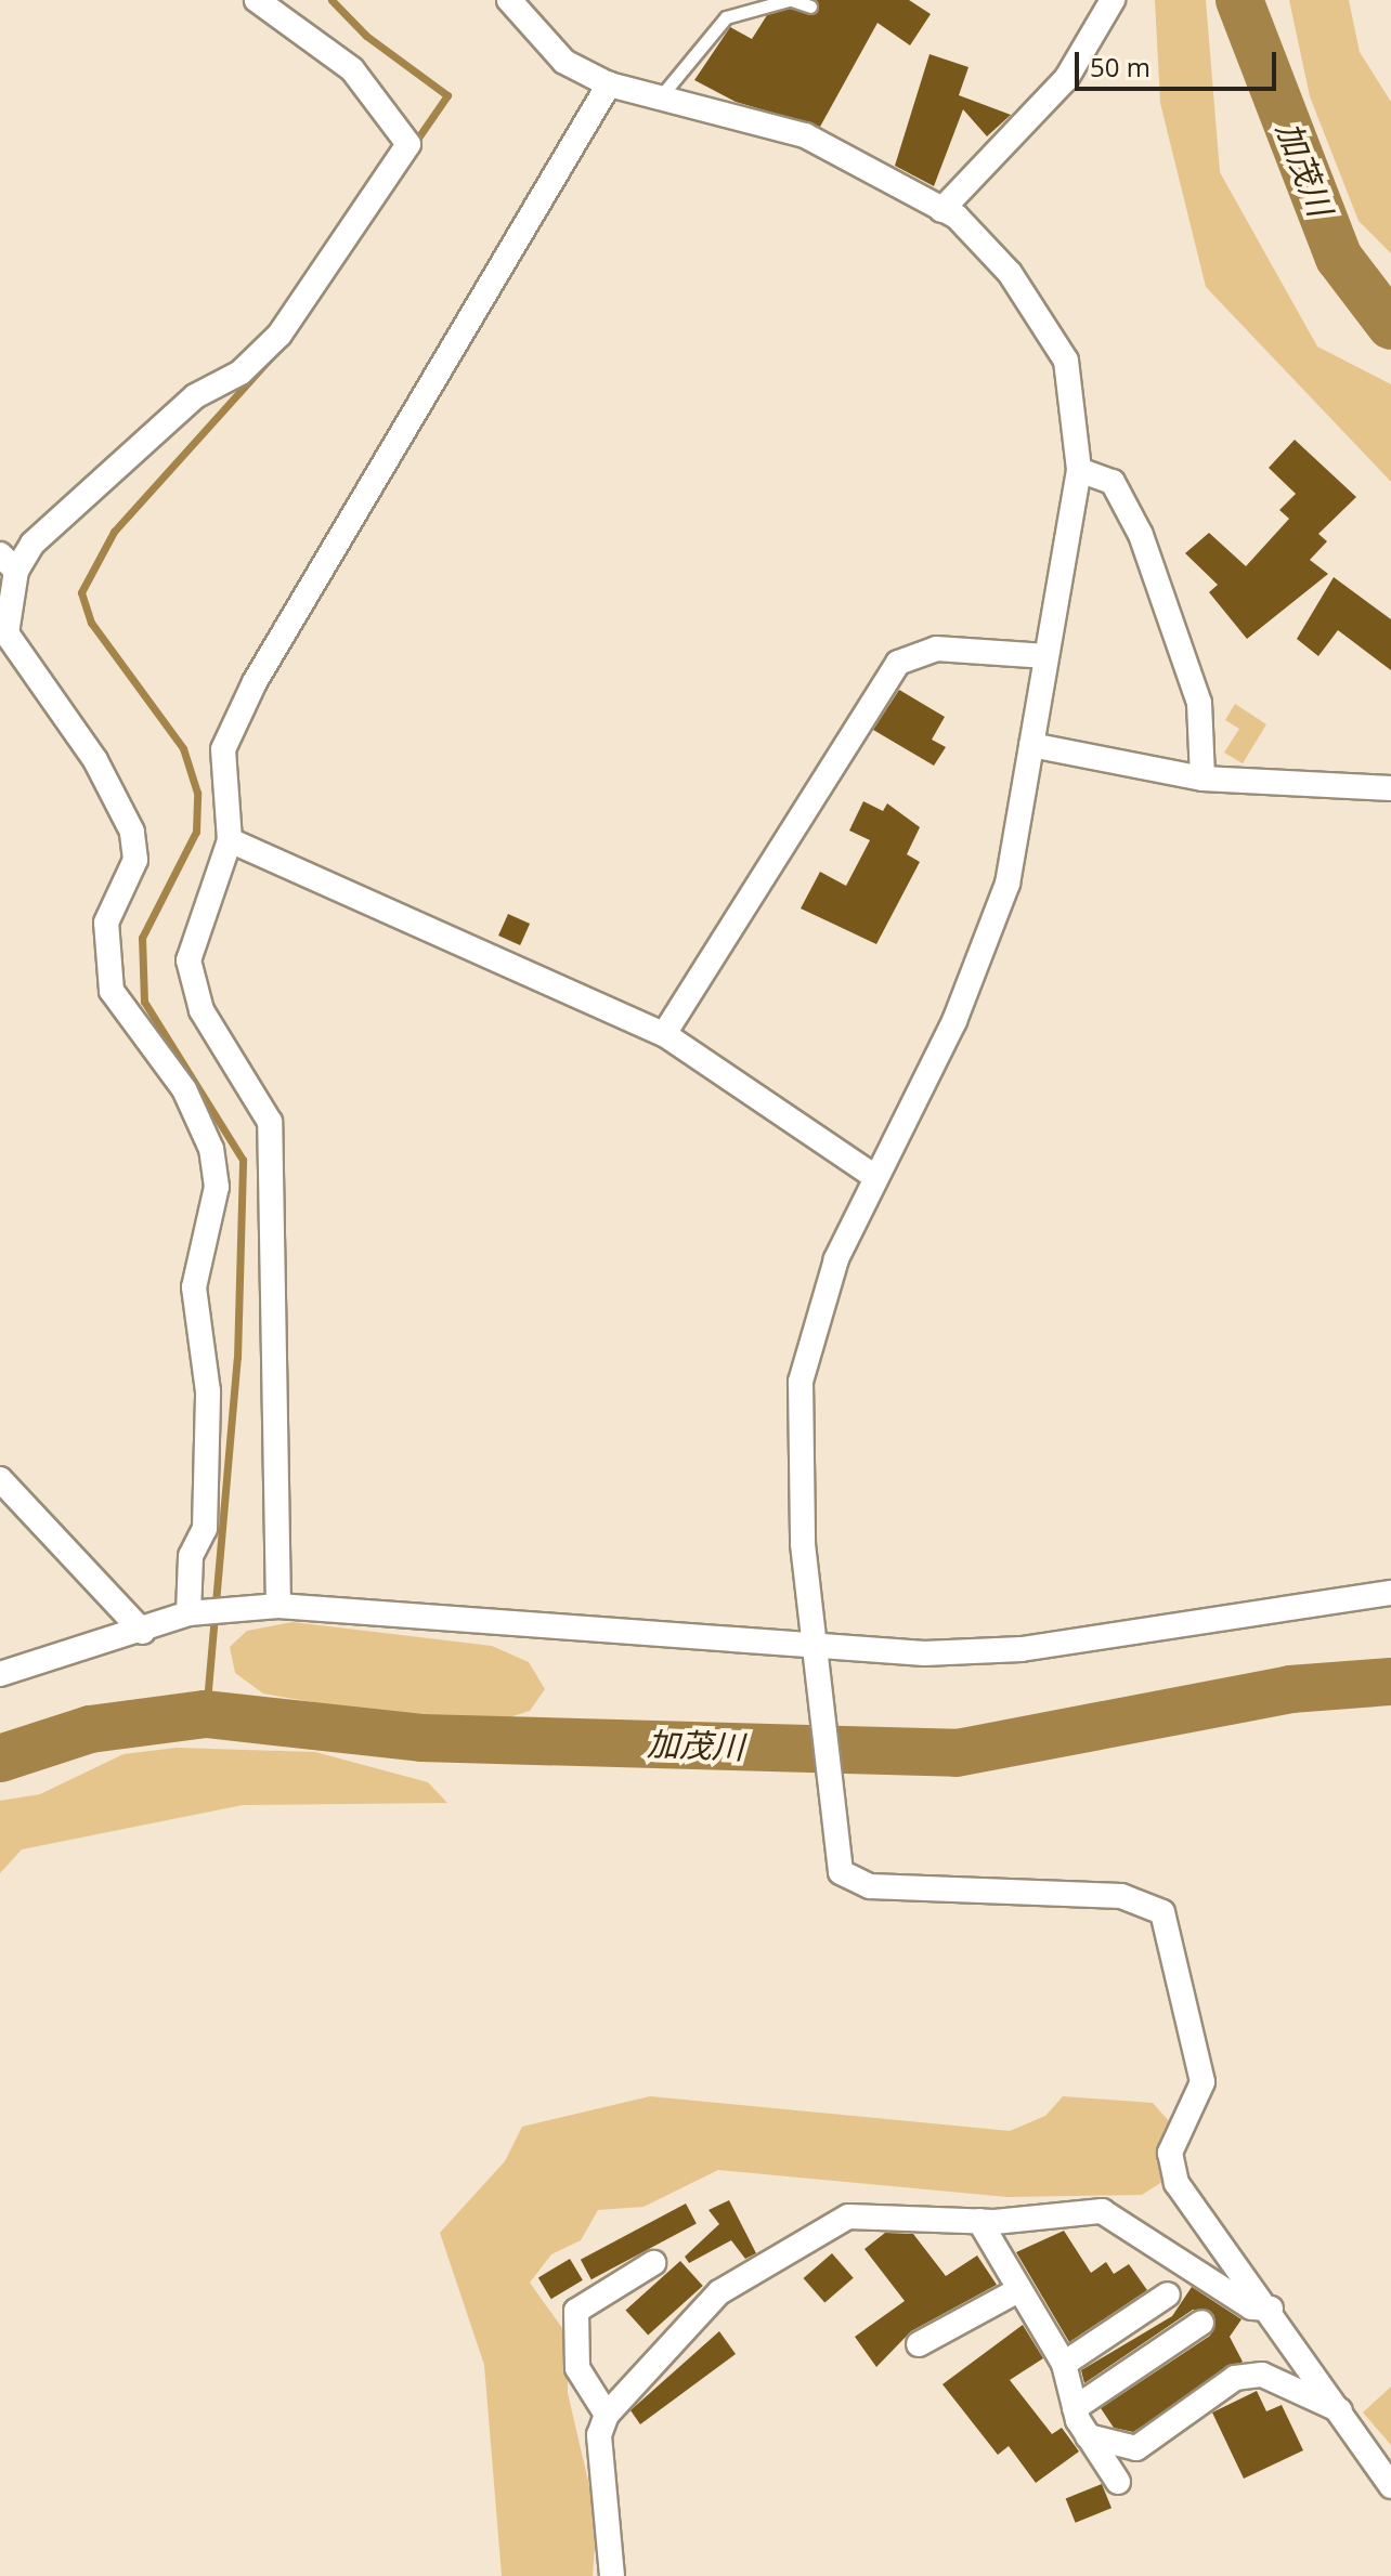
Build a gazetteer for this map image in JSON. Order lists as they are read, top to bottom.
{
  "water": ["加茂川"],
  "scale_bar": "50 m"
}
